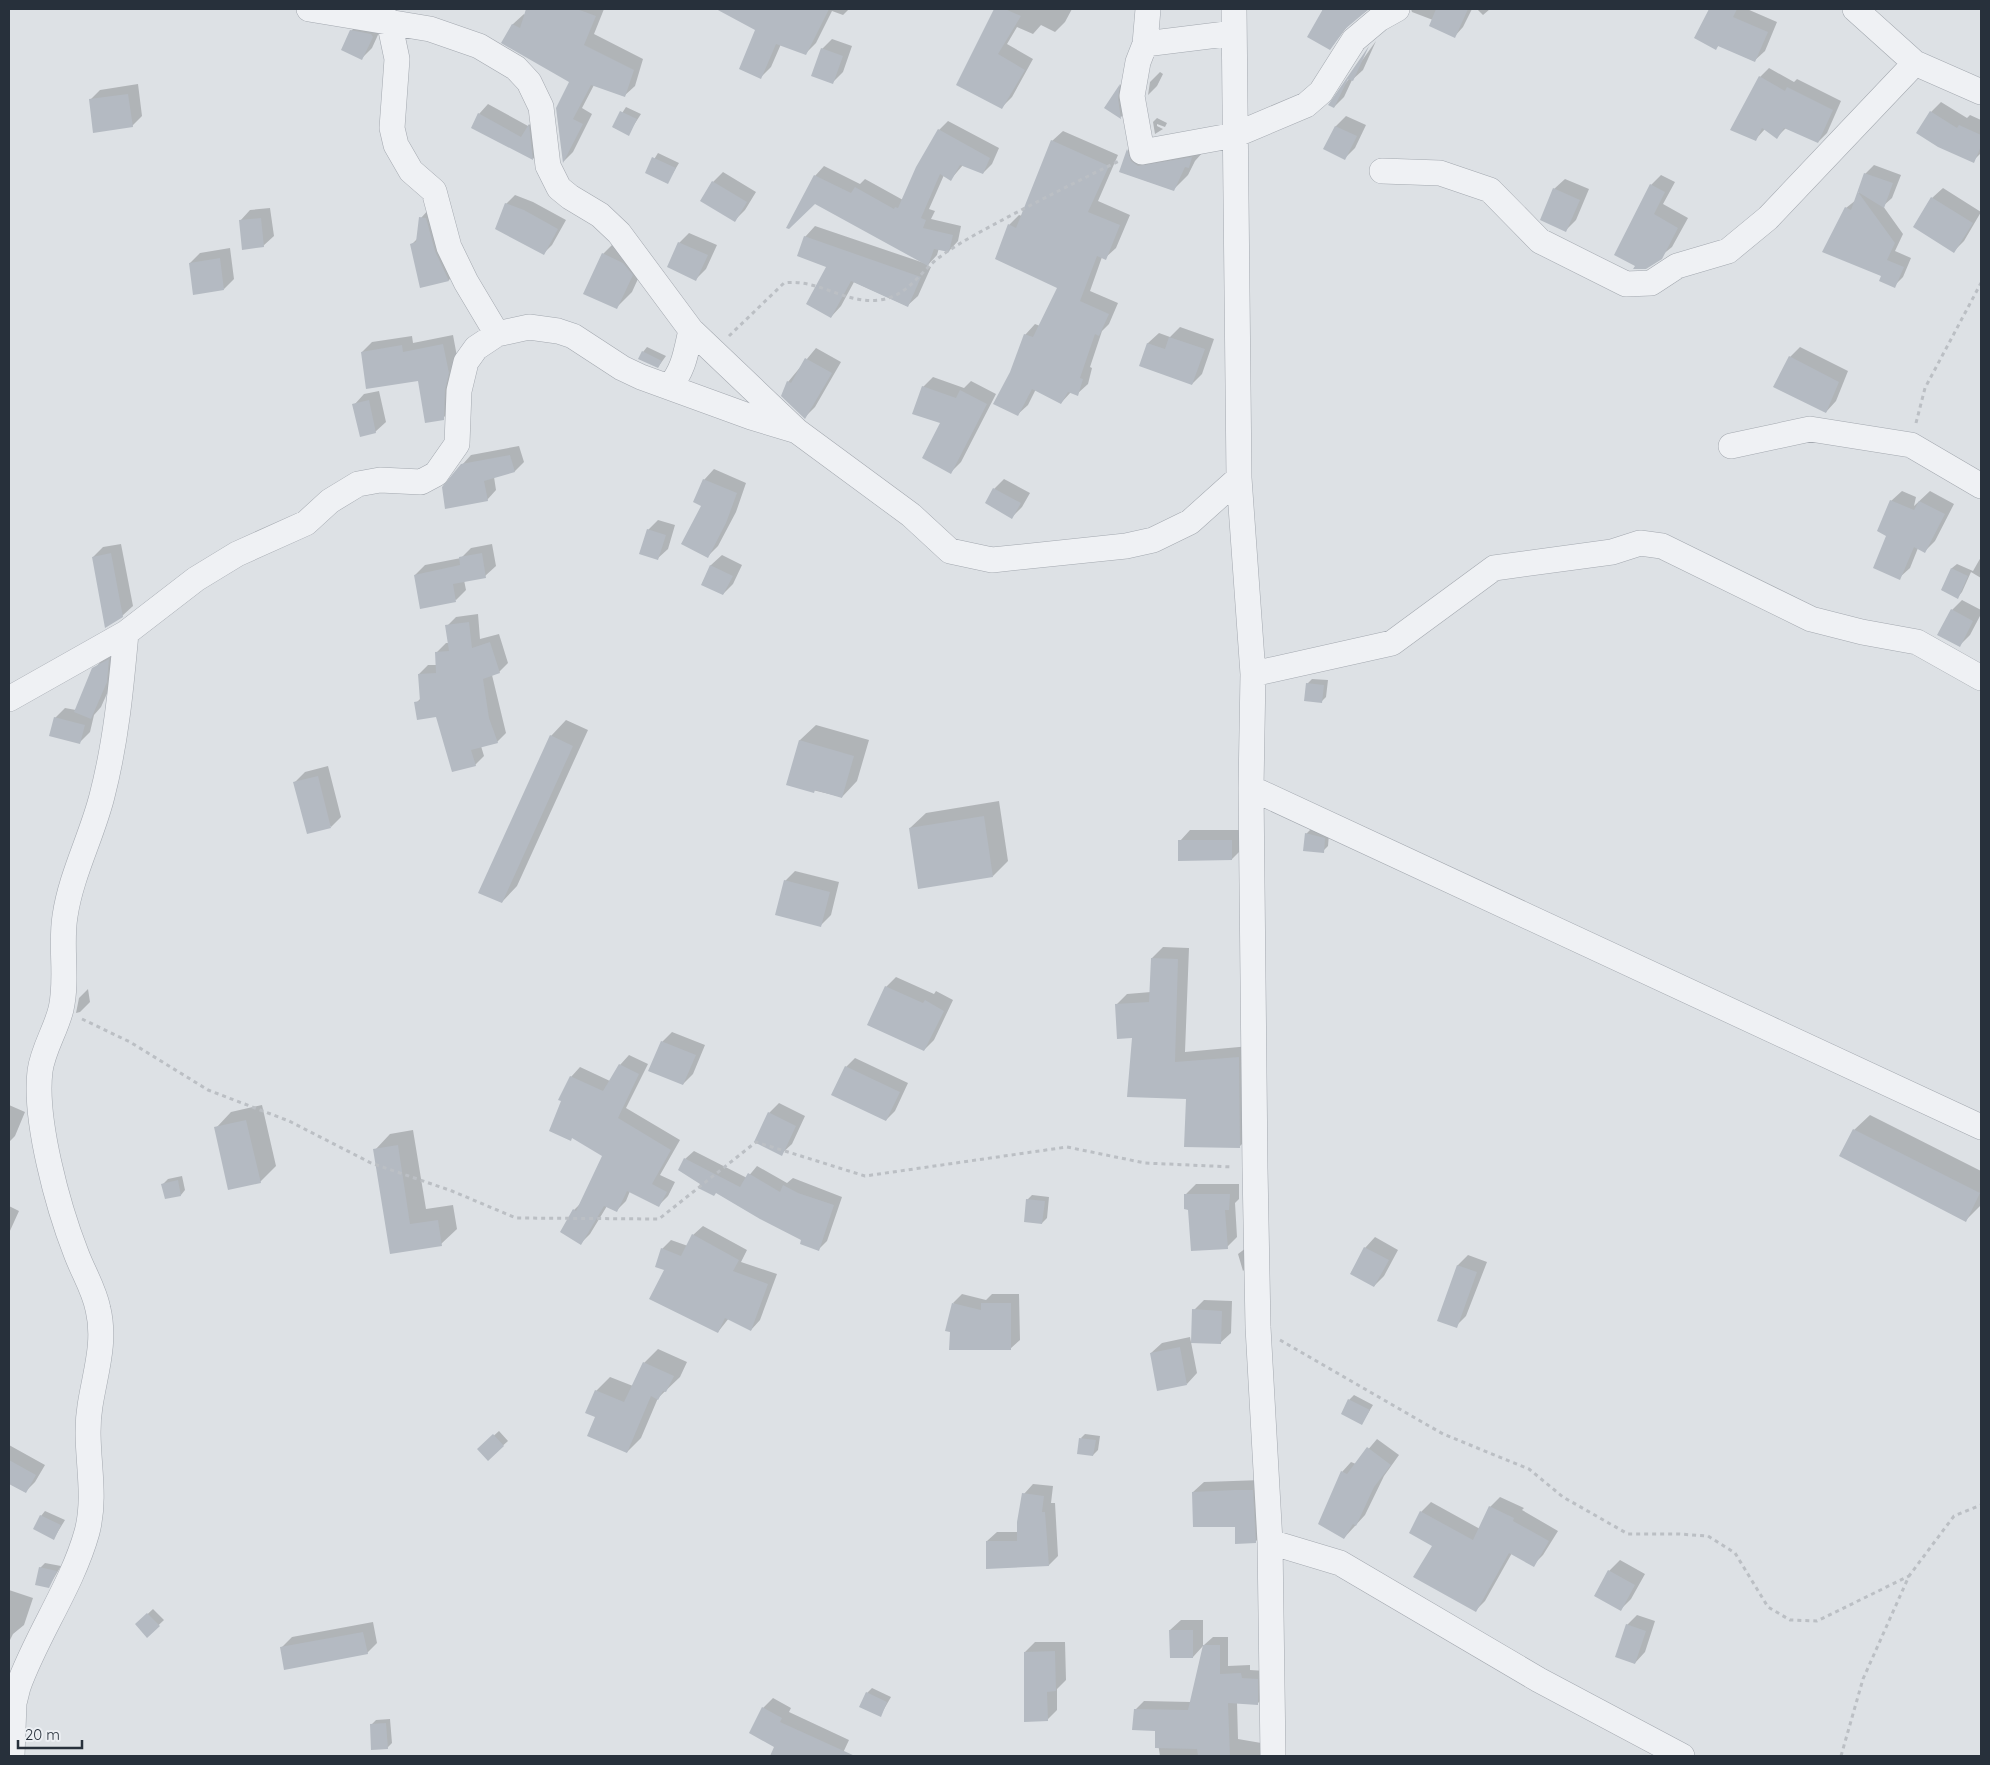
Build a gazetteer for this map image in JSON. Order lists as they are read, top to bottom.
{
  "scale_bar": "20 m"
}
